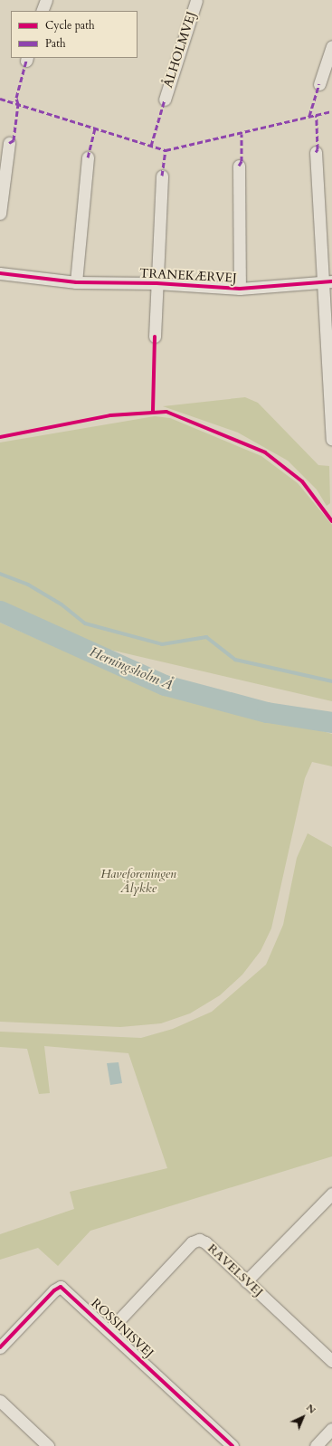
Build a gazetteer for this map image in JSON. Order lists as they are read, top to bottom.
{
  "streets": {
    "street": [
      "ÅLHOLMVEJ",
      "TRANEKÆRVEJ",
      "RAVELSVEJ",
      "ROSSINISVEJ"
    ]
  },
  "crossings": [
    ["RAVELSVEJ", "ROSSINISVEJ"]
  ],
  "water": ["Herningsholm Å"],
  "parks": ["Haveforeningen Ålykke"],
  "legend": ["Cycle path", "Path"],
  "north": "top right"
}
